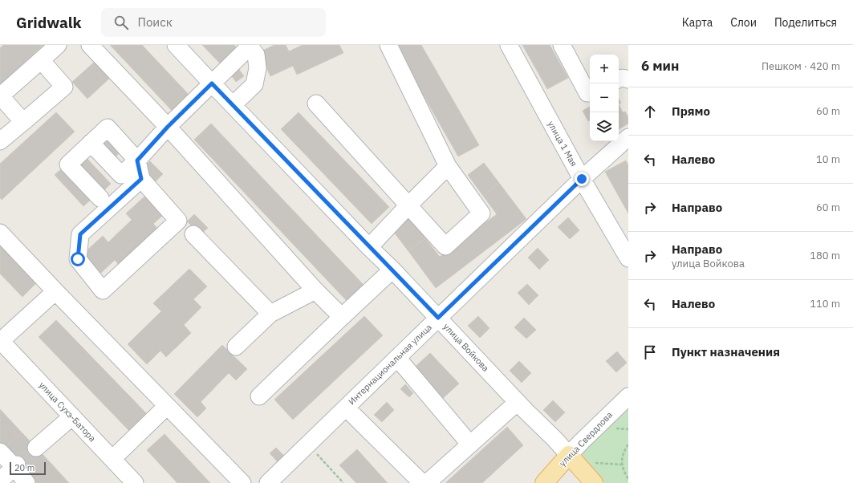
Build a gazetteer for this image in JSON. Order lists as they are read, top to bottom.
{
  "streets": {
    "main road": ["улица Свердлова"],
    "street": [
      "улица 1 Мая",
      "улица Войкова",
      "Интернациональная улица",
      "улица Сухэ-Батора"
    ]
  },
  "crossings": [
    ["улица 1 Мая", "Интернациональная улица"],
    ["улица Войкова", "Интернациональная улица"],
    ["улица Войкова", "улица Свердлова"]
  ],
  "scale_bar": "20 m",
  "page": {
    "header": "Gridwalk",
    "search": "Поиск",
    "nav": ["Карта", "Слои", "Поделиться"],
    "heading": ["6 мин", "Пешком · 420 m"],
    "map_buttons": ["+", "−"],
    "list": [
      ["Прямо", "60 m"],
      ["Налево", "10 m"],
      ["Направо", "60 m"],
      ["Направо", "улица Войкова", "180 m"],
      ["Налево", "110 m"],
      "Пункт назначения"
    ],
    "scale": "20 m"
  }
}
